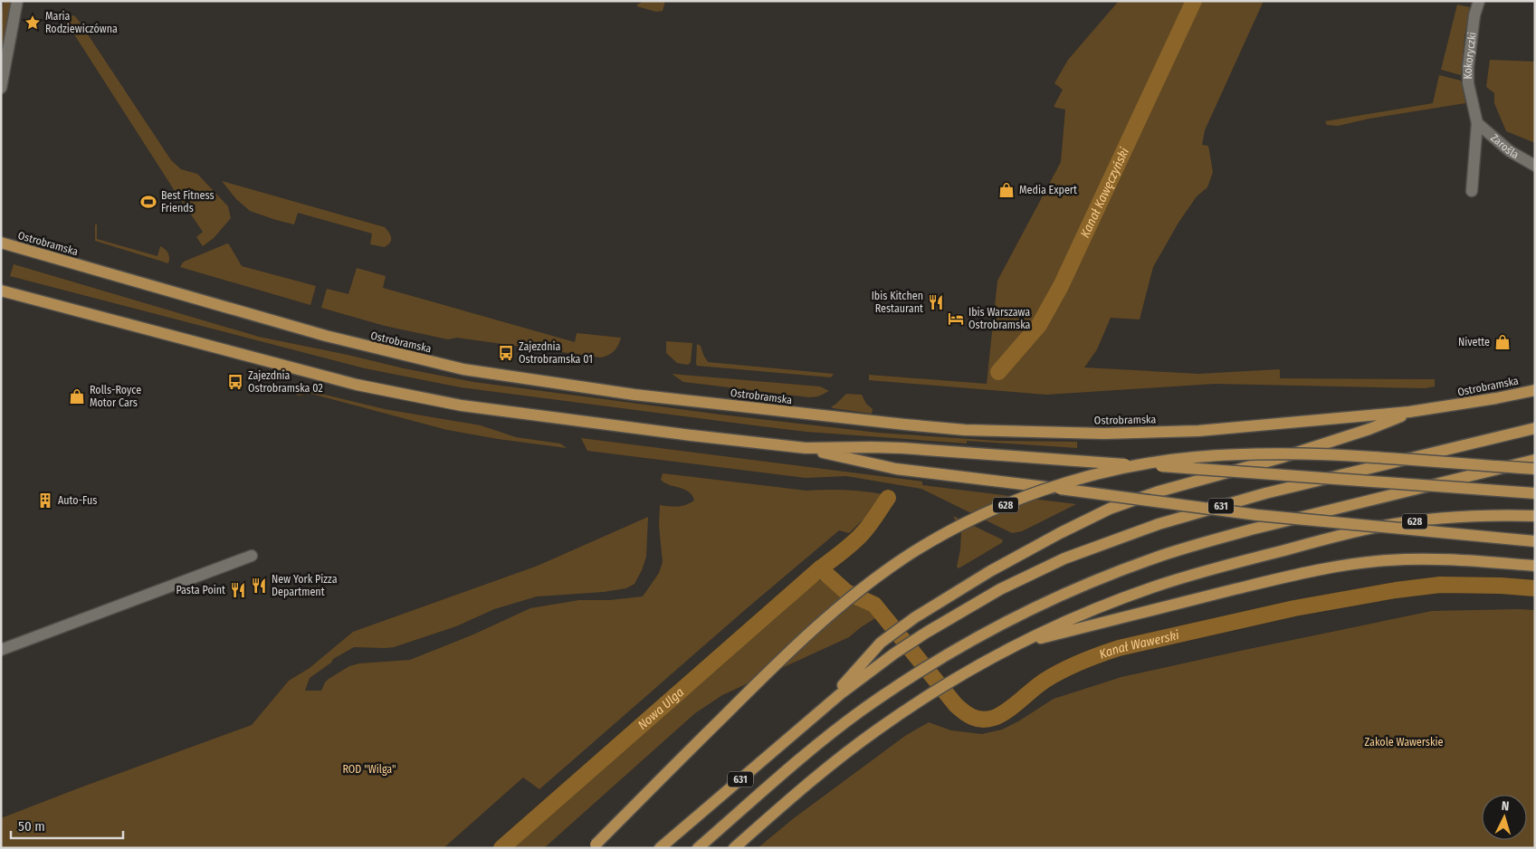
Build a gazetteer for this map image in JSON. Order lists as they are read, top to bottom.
{
  "streets": {
    "main road": ["Ostrobramska", "628", "631"],
    "street": ["Kokoryczki", "Zarośla"]
  },
  "crossings": [
    ["Kokoryczki", "Zarośla"]
  ],
  "water": ["Kanał Kawęczyński", "Kanał Wawerski", "Nowa Ulga"],
  "parks": ["Zakole Wawerskie", "ROD \"Wilga\""],
  "places": {
    "place": ["Maria Rodziewiczówna"],
    "shop": ["Media Expert", "Nivette", "Rolls-Royce Motor Cars"],
    "sports": ["Best Fitness Friends"],
    "restaurant": ["Ibis Kitchen Restaurant", "New York Pizza Department", "Pasta Point"],
    "hotel": ["Ibis Warszawa Ostrobramska"],
    "bus stop": ["Zajezdnia Ostrobramska 01", "Zajezdnia Ostrobramska 02"],
    "building": ["Auto-Fus"]
  },
  "scale_bar": "50 m",
  "north": "top"
}
